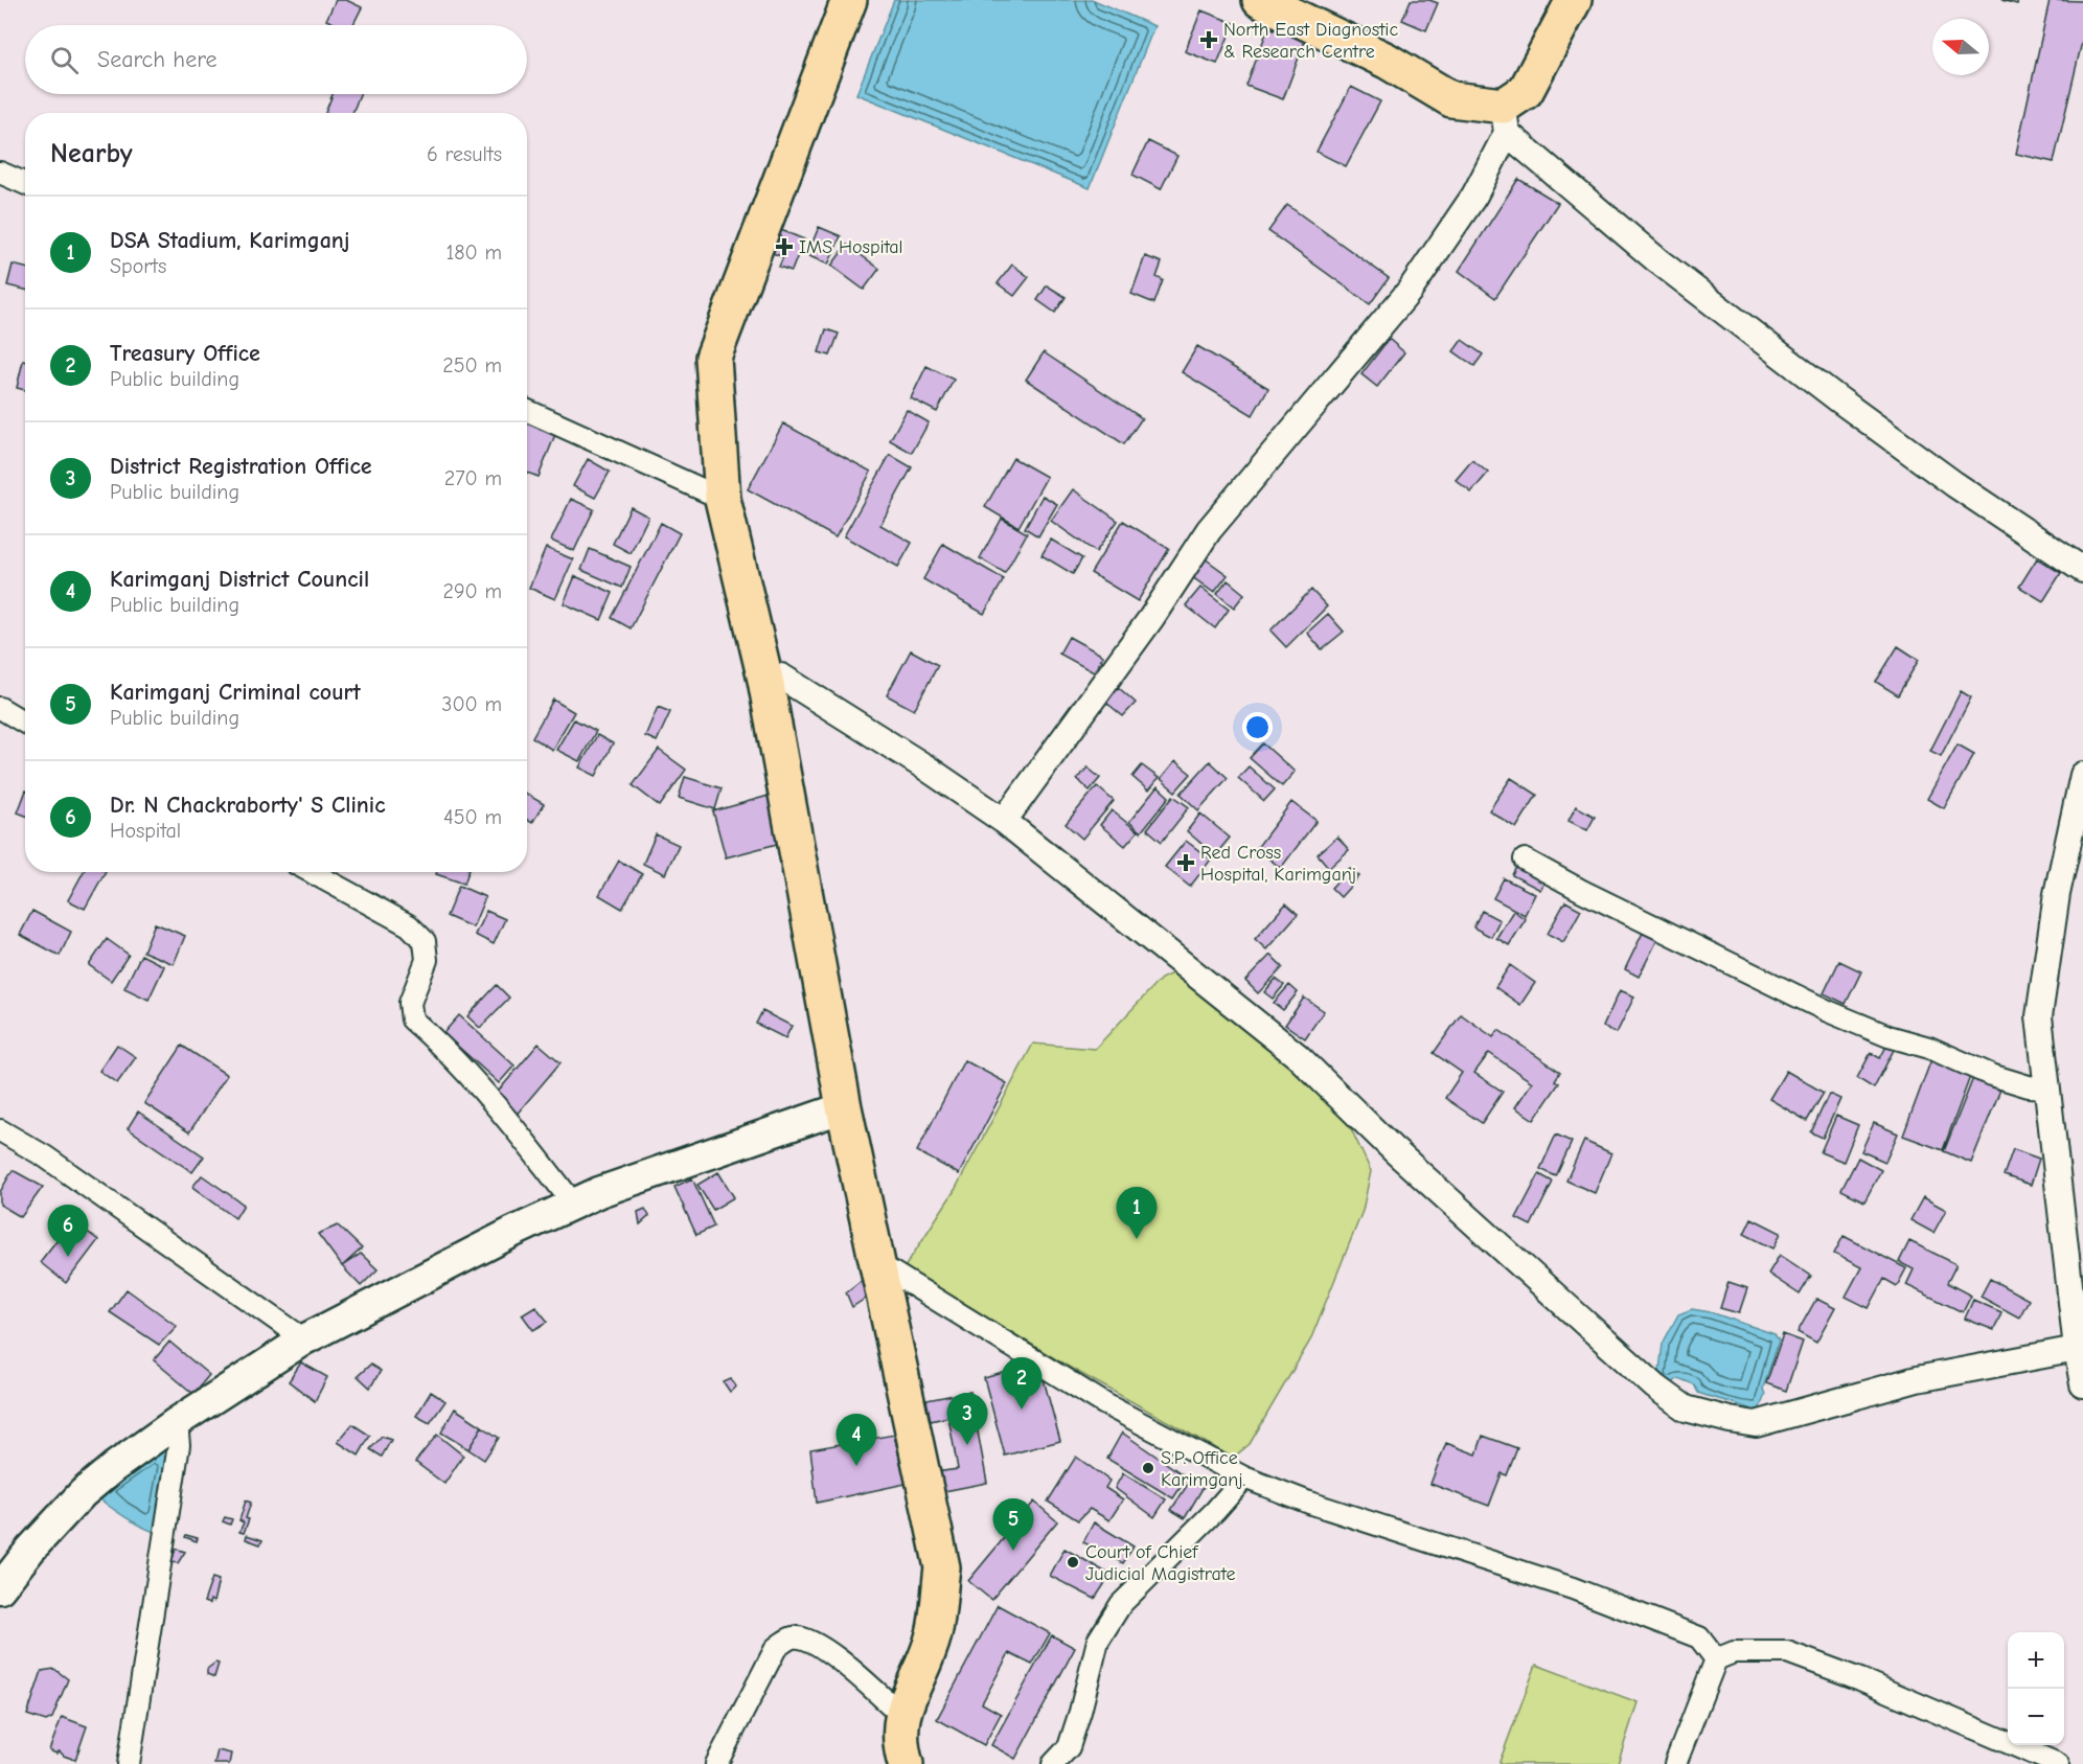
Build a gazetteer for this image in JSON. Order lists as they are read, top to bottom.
{
  "places": {
    "health": ["North East Diagnostic & Research Centre", "IMS Hospital", "Red Cross Hospital, Karimganj"],
    "other": ["S.P. Office Karimganj.", "Court of Chief Judicial Magistrate"]
  },
  "north": "left",
  "page": {
    "search": "Search here",
    "heading": ["Nearby", "6 results"],
    "list": [
      {
        "mark": "1",
        "name": "DSA Stadium, Karimganj",
        "note": "Sports",
        "value": "180 m"
      },
      {
        "mark": "2",
        "name": "Treasury Office",
        "note": "Public building",
        "value": "250 m"
      },
      {
        "mark": "3",
        "name": "District Registration Office",
        "note": "Public building",
        "value": "270 m"
      },
      {
        "mark": "4",
        "name": "Karimganj District Council",
        "note": "Public building",
        "value": "290 m"
      },
      {
        "mark": "5",
        "name": "Karimganj Criminal court",
        "note": "Public building",
        "value": "300 m"
      },
      {
        "mark": "6",
        "name": "Dr. N Chackraborty' S Clinic",
        "note": "Hospital",
        "value": "450 m"
      }
    ],
    "pins": [
      "1",
      "6",
      "2",
      "3",
      "4",
      "5"
    ],
    "map_buttons": ["+", "−"]
  }
}
